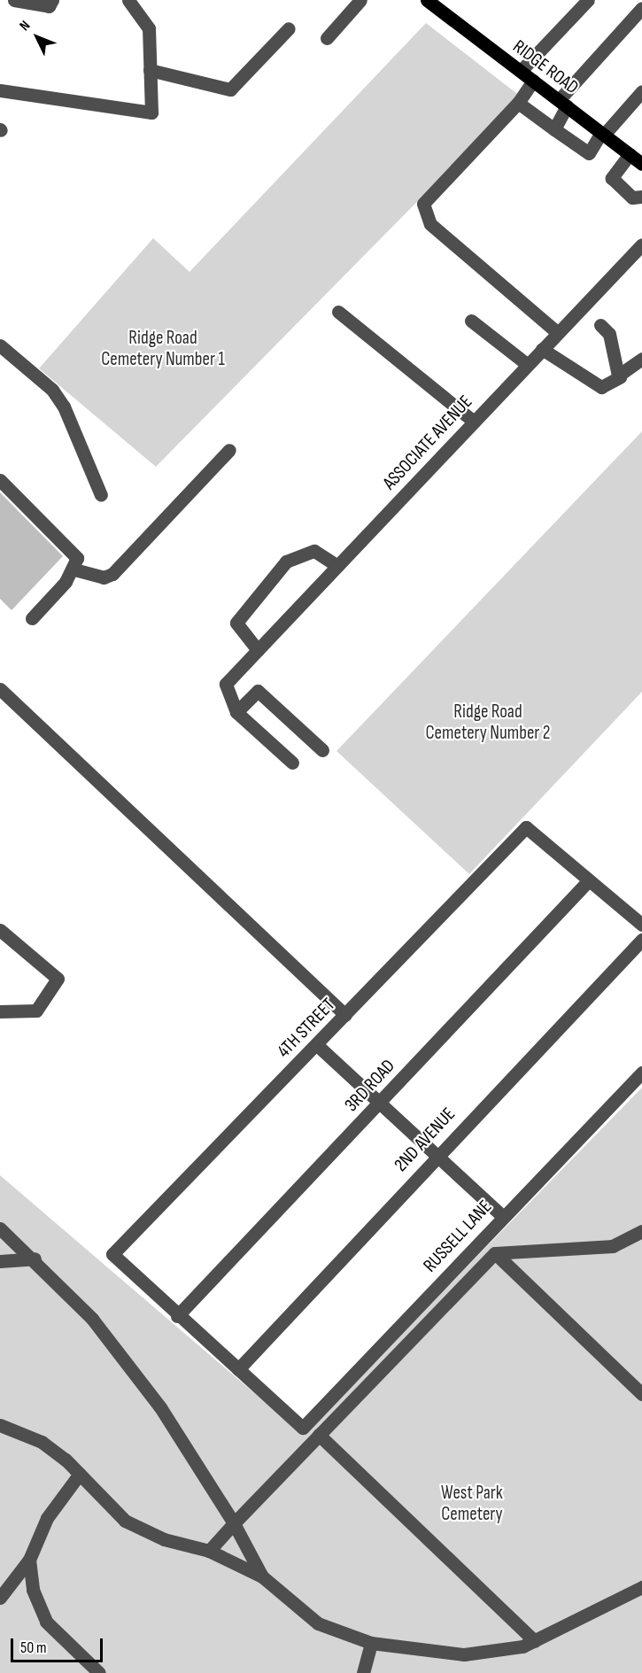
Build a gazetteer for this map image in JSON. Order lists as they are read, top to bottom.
{
  "streets": {
    "main road": ["RIDGE ROAD"],
    "street": [
      "ASSOCIATE AVENUE",
      "4TH STREET",
      "3RD ROAD",
      "2ND AVENUE",
      "RUSSELL LANE"
    ]
  },
  "crossings": [
    ["4TH STREET", "3RD ROAD"],
    ["2ND AVENUE", "RUSSELL LANE"]
  ],
  "parks": ["Ridge Road Cemetery Number 1", "Ridge Road Cemetery Number 2", "West Park Cemetery"],
  "scale_bar": "50 m",
  "north": "top left"
}
